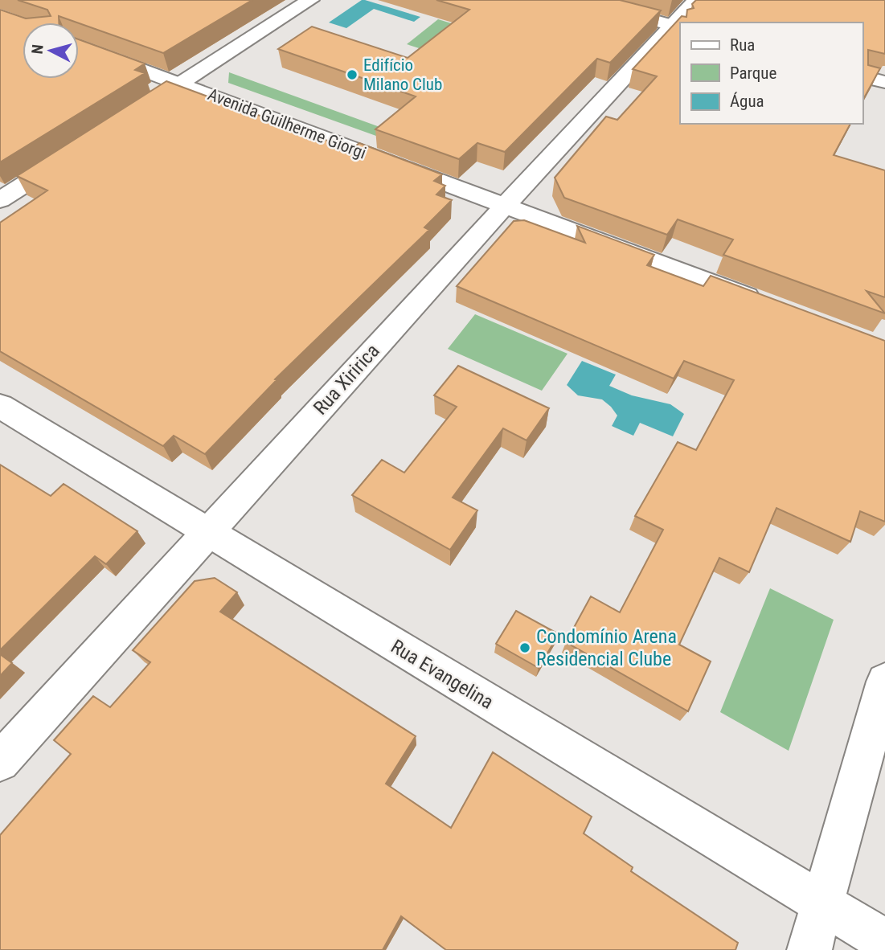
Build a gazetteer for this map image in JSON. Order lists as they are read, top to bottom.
{
  "streets": {
    "street": ["Avenida Guilherme Giorgi", "Rua Xiririca", "Rua Evangelina"]
  },
  "crossings": [
    ["Avenida Guilherme Giorgi", "Rua Xiririca"],
    ["Rua Xiririca", "Rua Evangelina"]
  ],
  "places": ["Edifício Milano Club", "Condomínio Arena Residencial Clube"],
  "legend": ["Rua", "Parque", "Água"],
  "north": "left"
}
